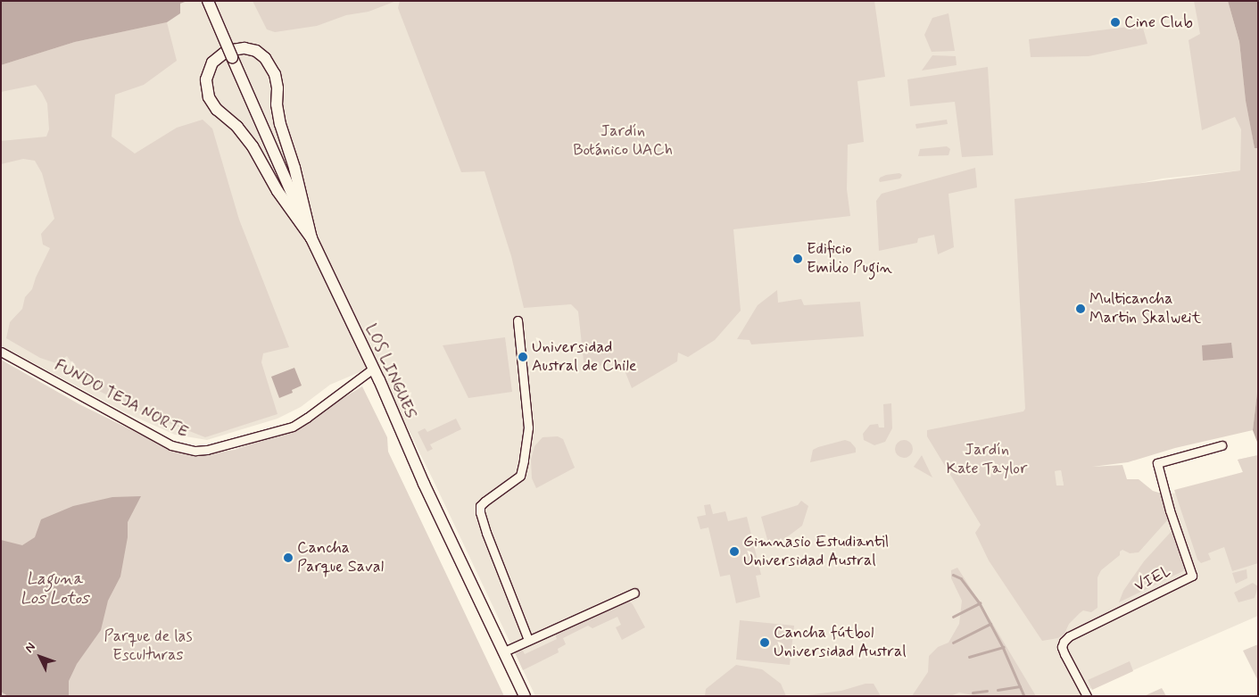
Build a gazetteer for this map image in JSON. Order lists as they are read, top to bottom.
{
  "streets": {
    "main road": ["LOS LINGUES"],
    "street": ["FUNDO TEJA NORTE", "VIEL"]
  },
  "crossings": [
    ["LOS LINGUES", "FUNDO TEJA NORTE"]
  ],
  "water": ["Laguna Los Lotos"],
  "parks": ["Jardín Botánico UACh", "Jardín Kate Taylor", "Parque de las Esculturas"],
  "places": [
    "Cine Club",
    "Edificio Emilio Pugin",
    "Multicancha Martin Skalweit",
    "Universidad Austral de Chile",
    "Gimnasio Estudiantil Universidad Austral",
    "Cancha Parque Saval",
    "Cancha fútbol Universidad Austral"
  ],
  "north": "top left"
}
